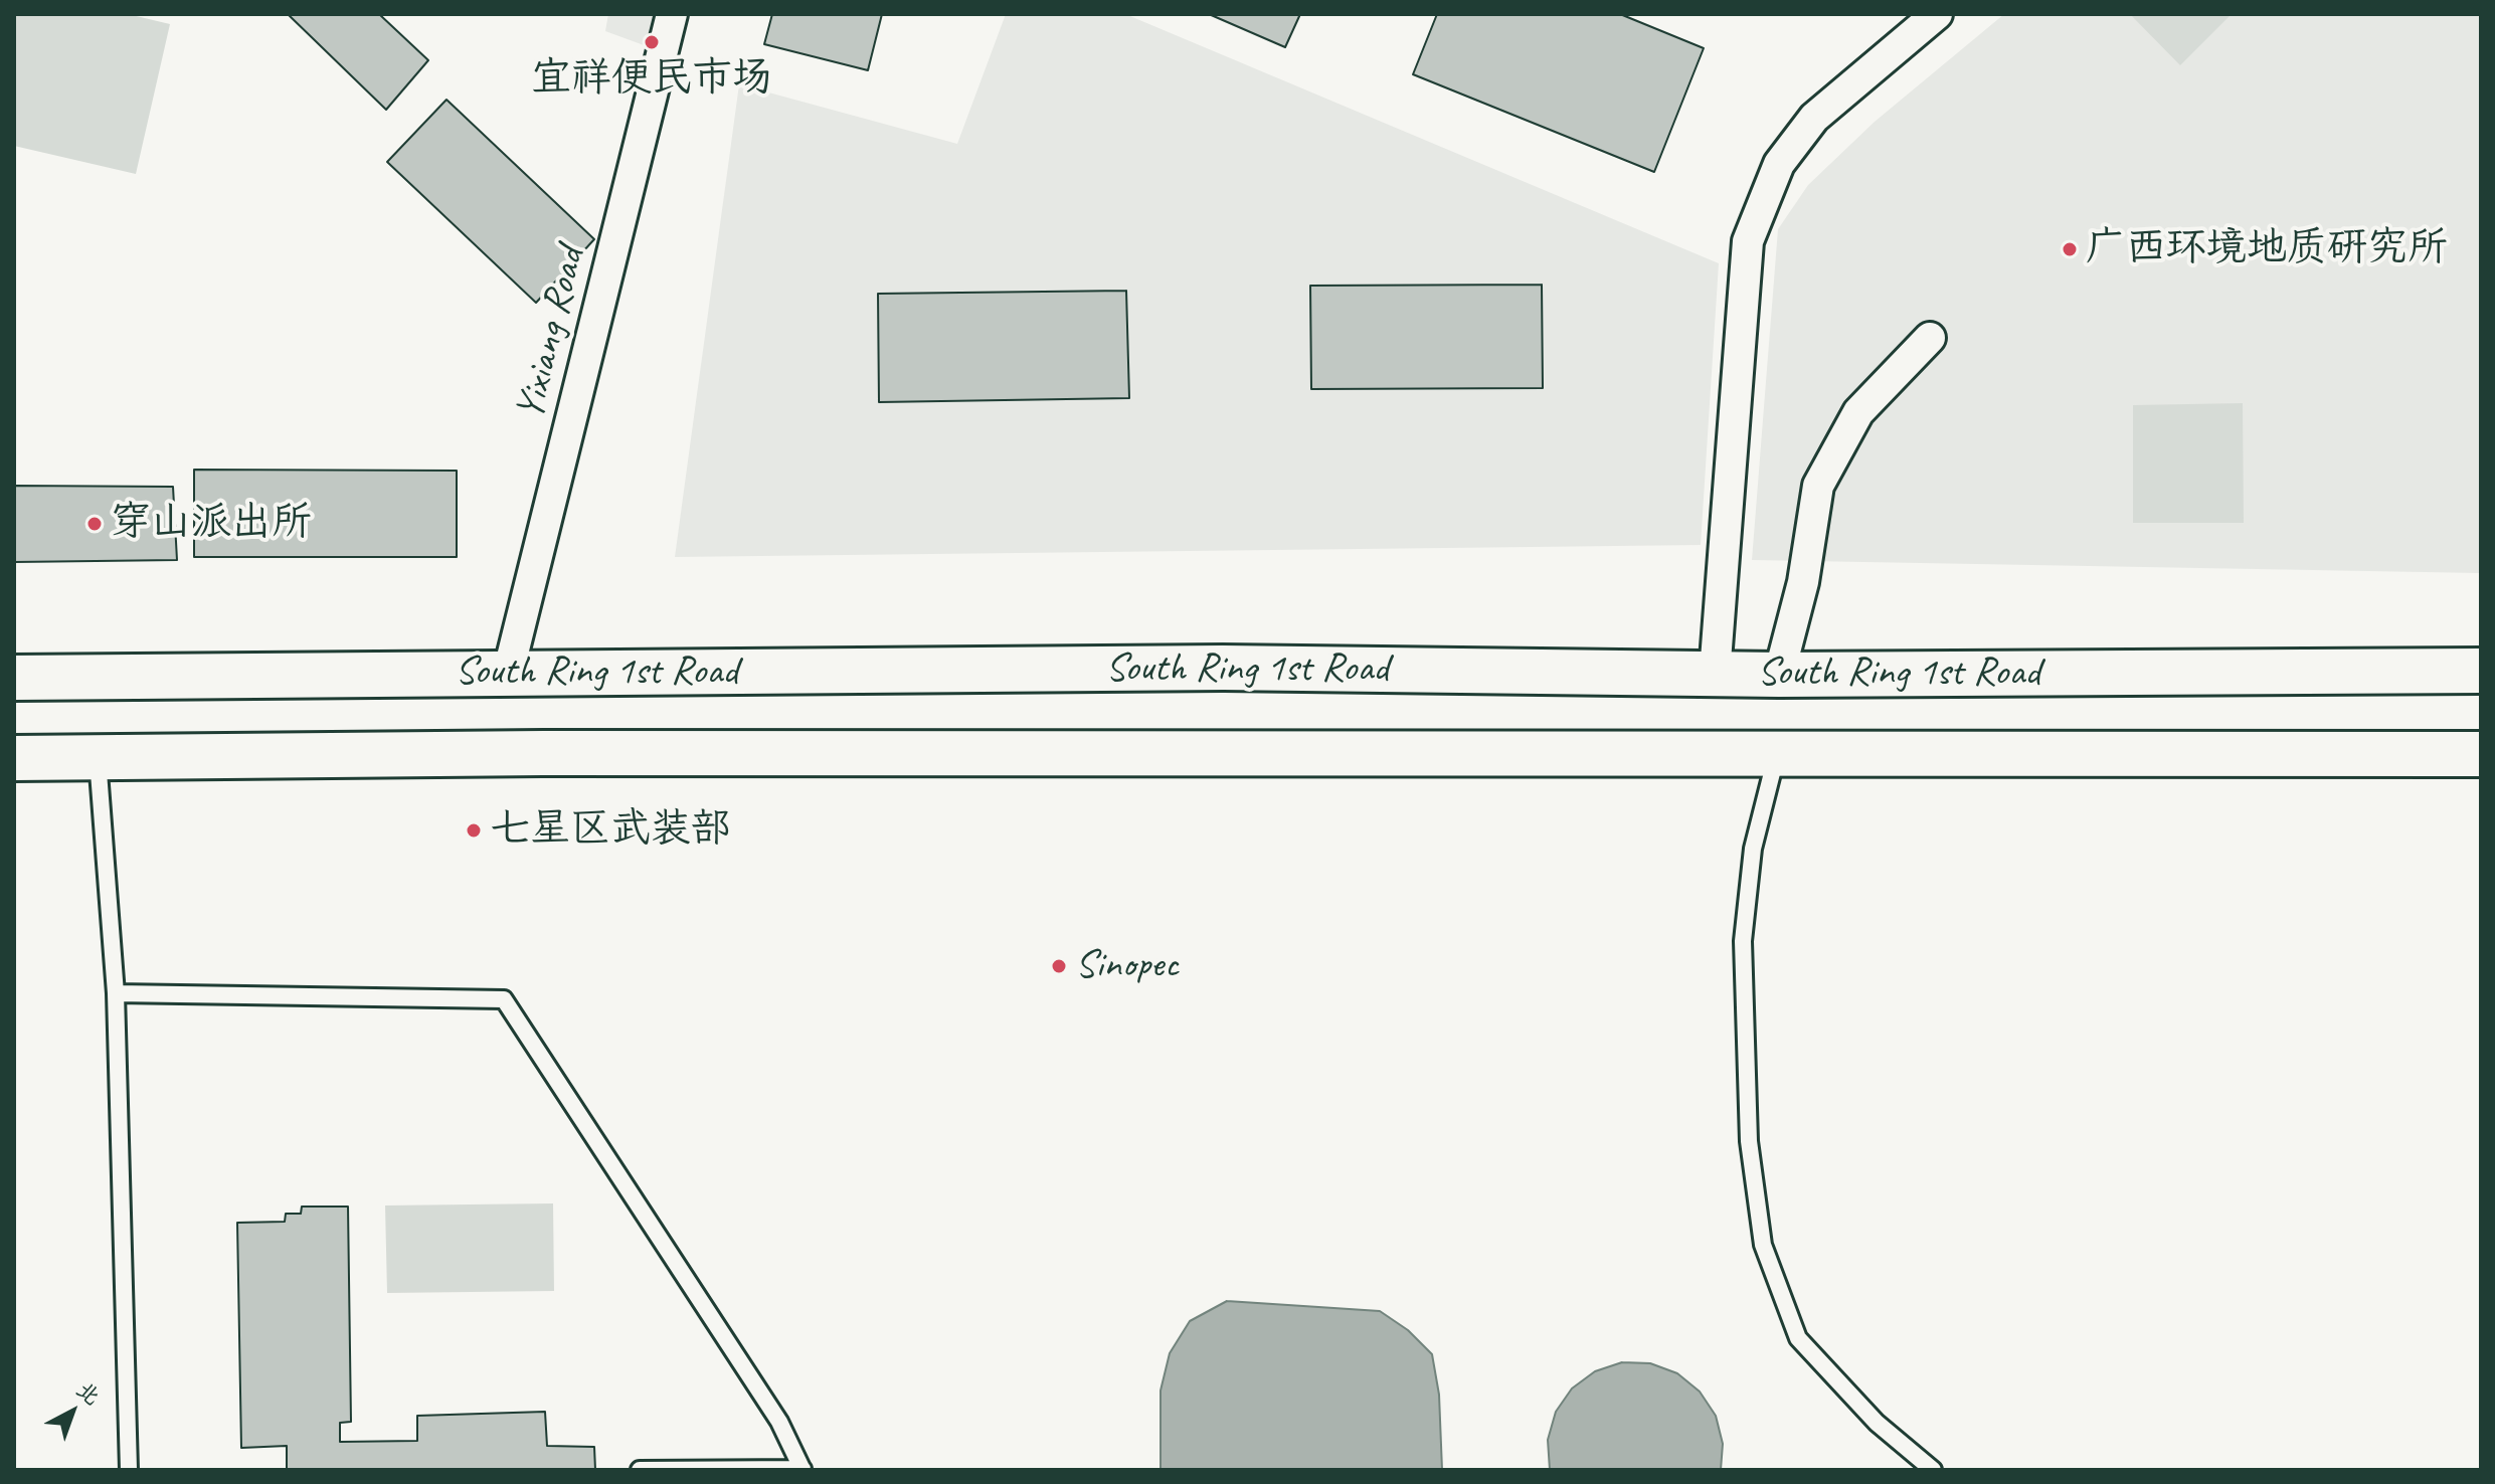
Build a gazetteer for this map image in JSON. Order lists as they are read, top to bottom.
{
  "streets": {
    "main road": ["South Ring 1st Road"],
    "street": ["Yixiang Road"]
  },
  "crossings": [
    ["Yixiang Road", "South Ring 1st Road"]
  ],
  "places": [
    "宜祥便民市场",
    "广西环境地质研究所",
    "穿山派出所",
    "七星区武装部",
    "Sinopec"
  ],
  "north": "top right"
}
